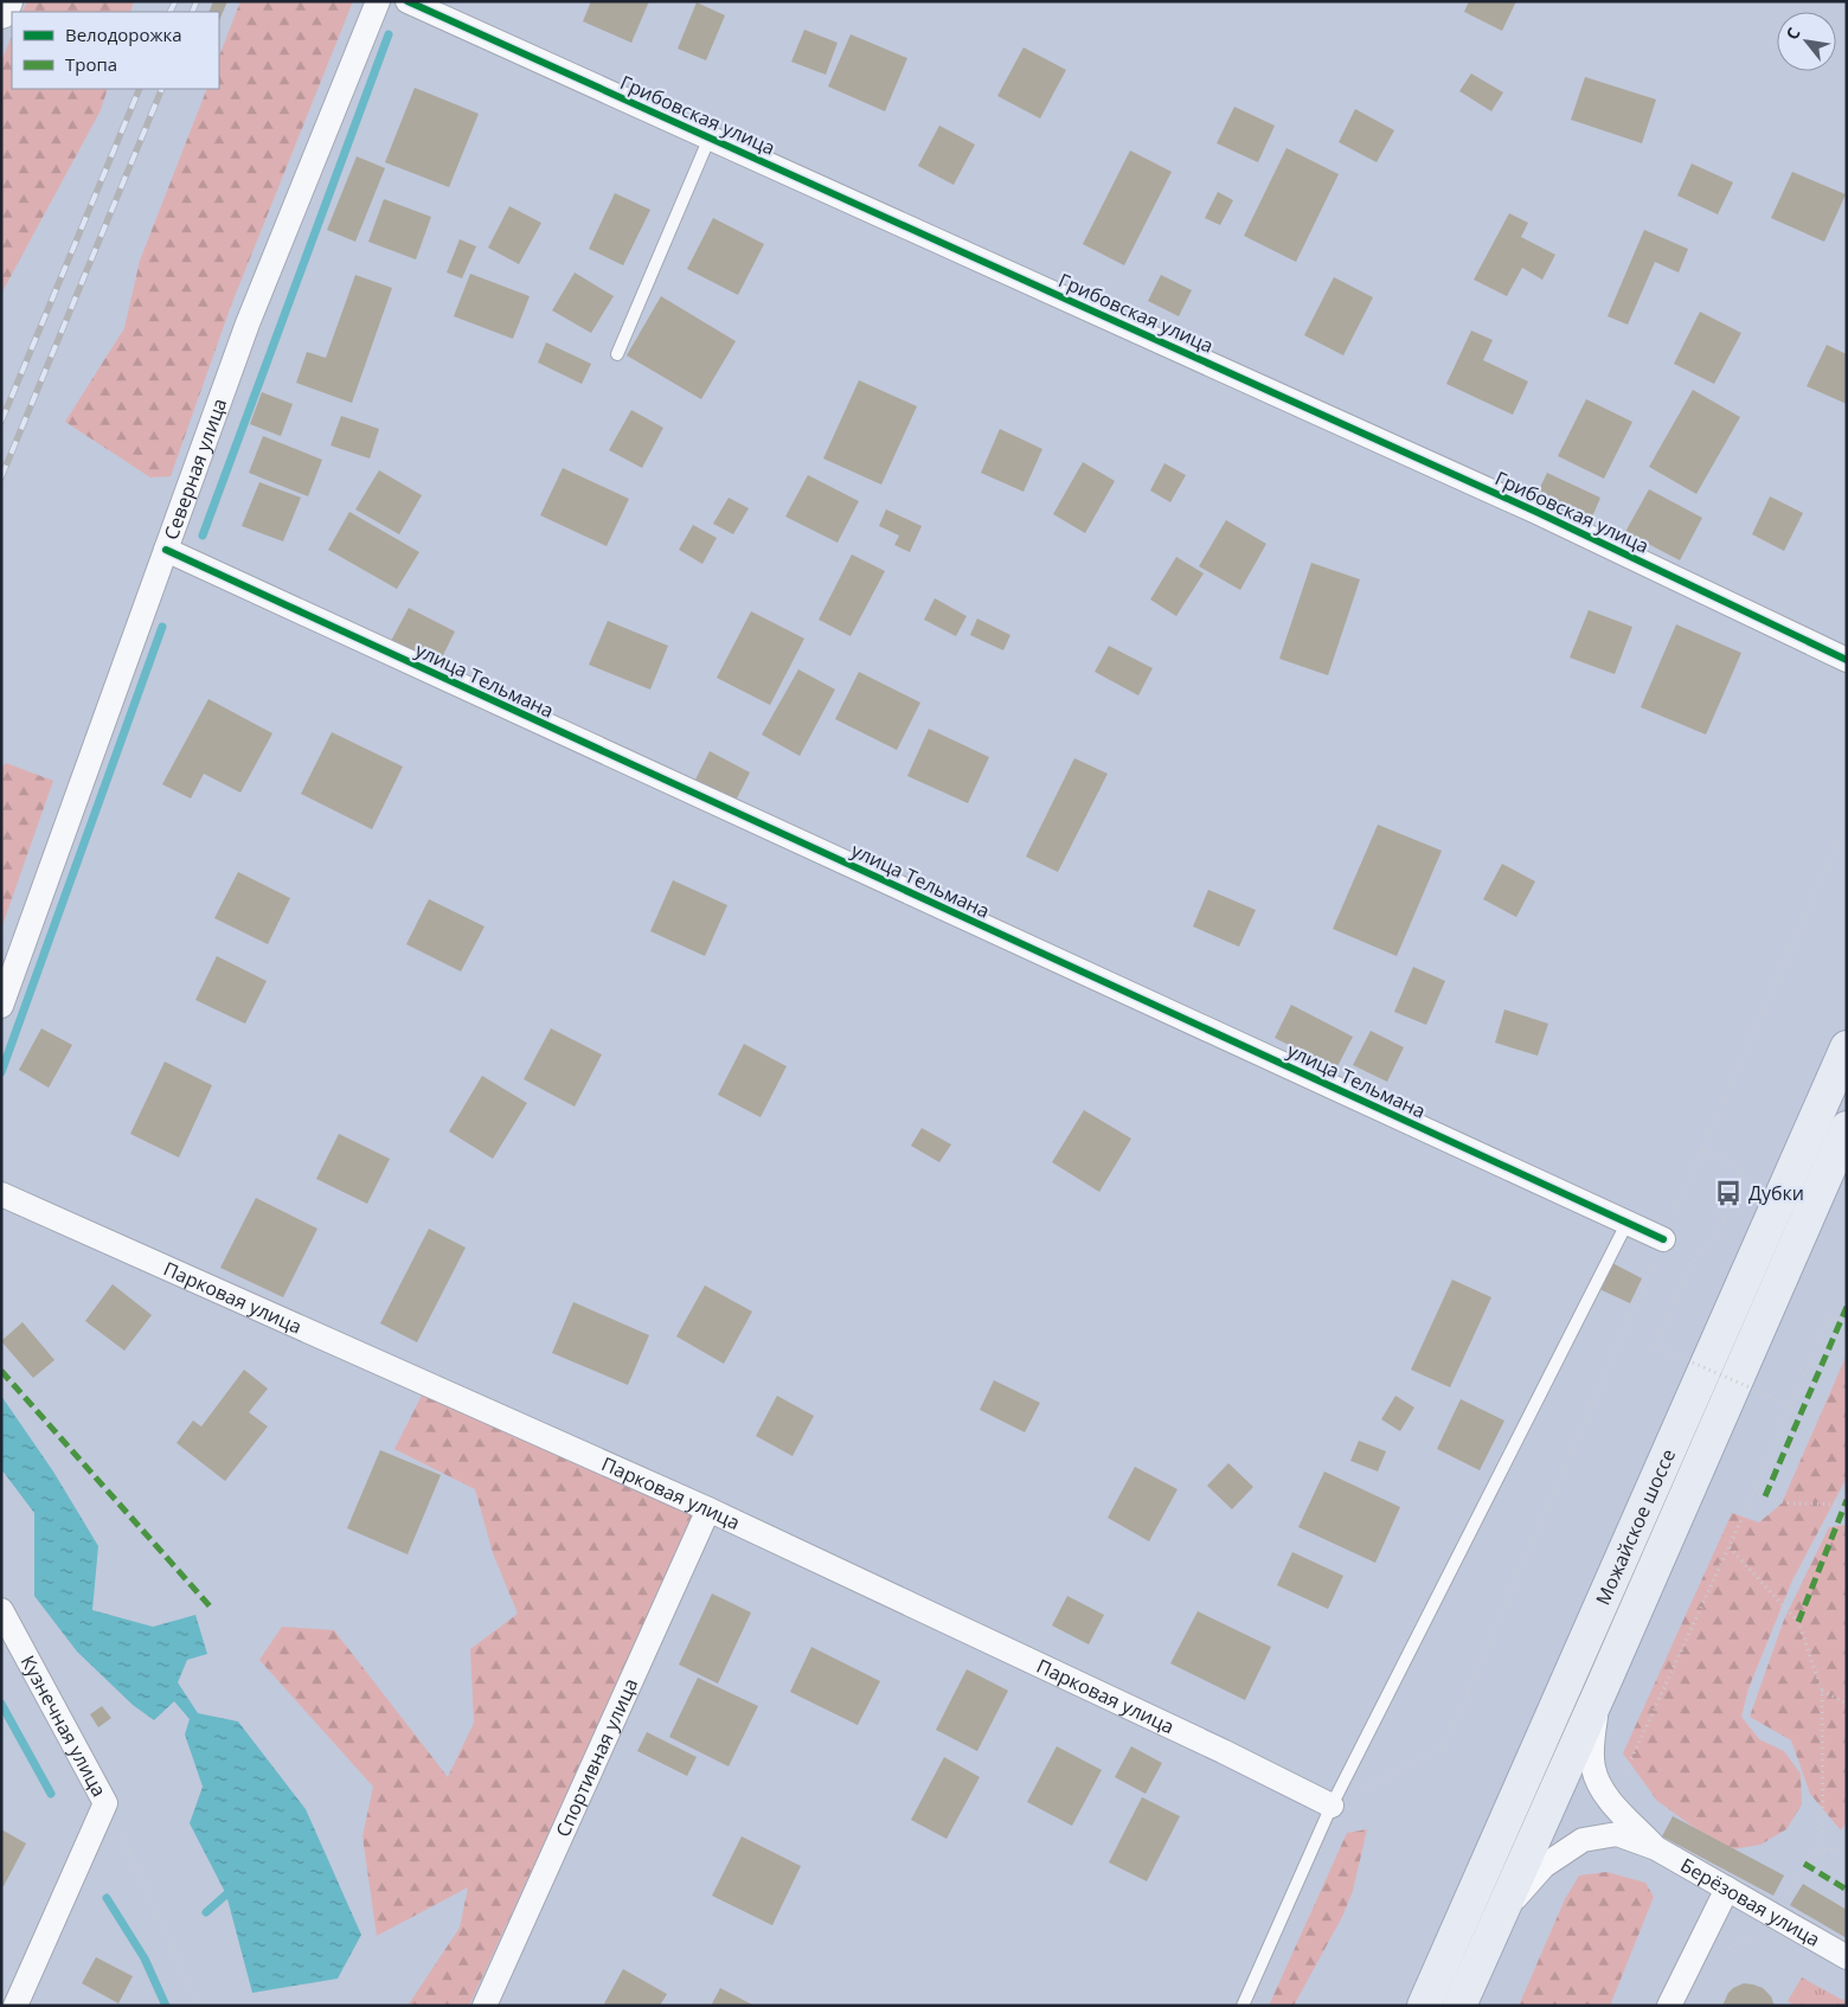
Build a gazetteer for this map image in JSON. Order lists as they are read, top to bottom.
{
  "streets": {
    "main road": ["Можайское шоссе"],
    "street": [
      "Грибовская улица",
      "Северная улица",
      "улица Тельмана",
      "Парковая улица",
      "Кузнечная улица",
      "Спортивная улица",
      "Берёзовая улица"
    ]
  },
  "crossings": [
    ["Северная улица", "улица Тельмана"],
    ["Парковая улица", "Спортивная улица"]
  ],
  "places": {
    "bus stop": ["Дубки"]
  },
  "legend": ["Велодорожка", "Тропа"],
  "north": "top left"
}
